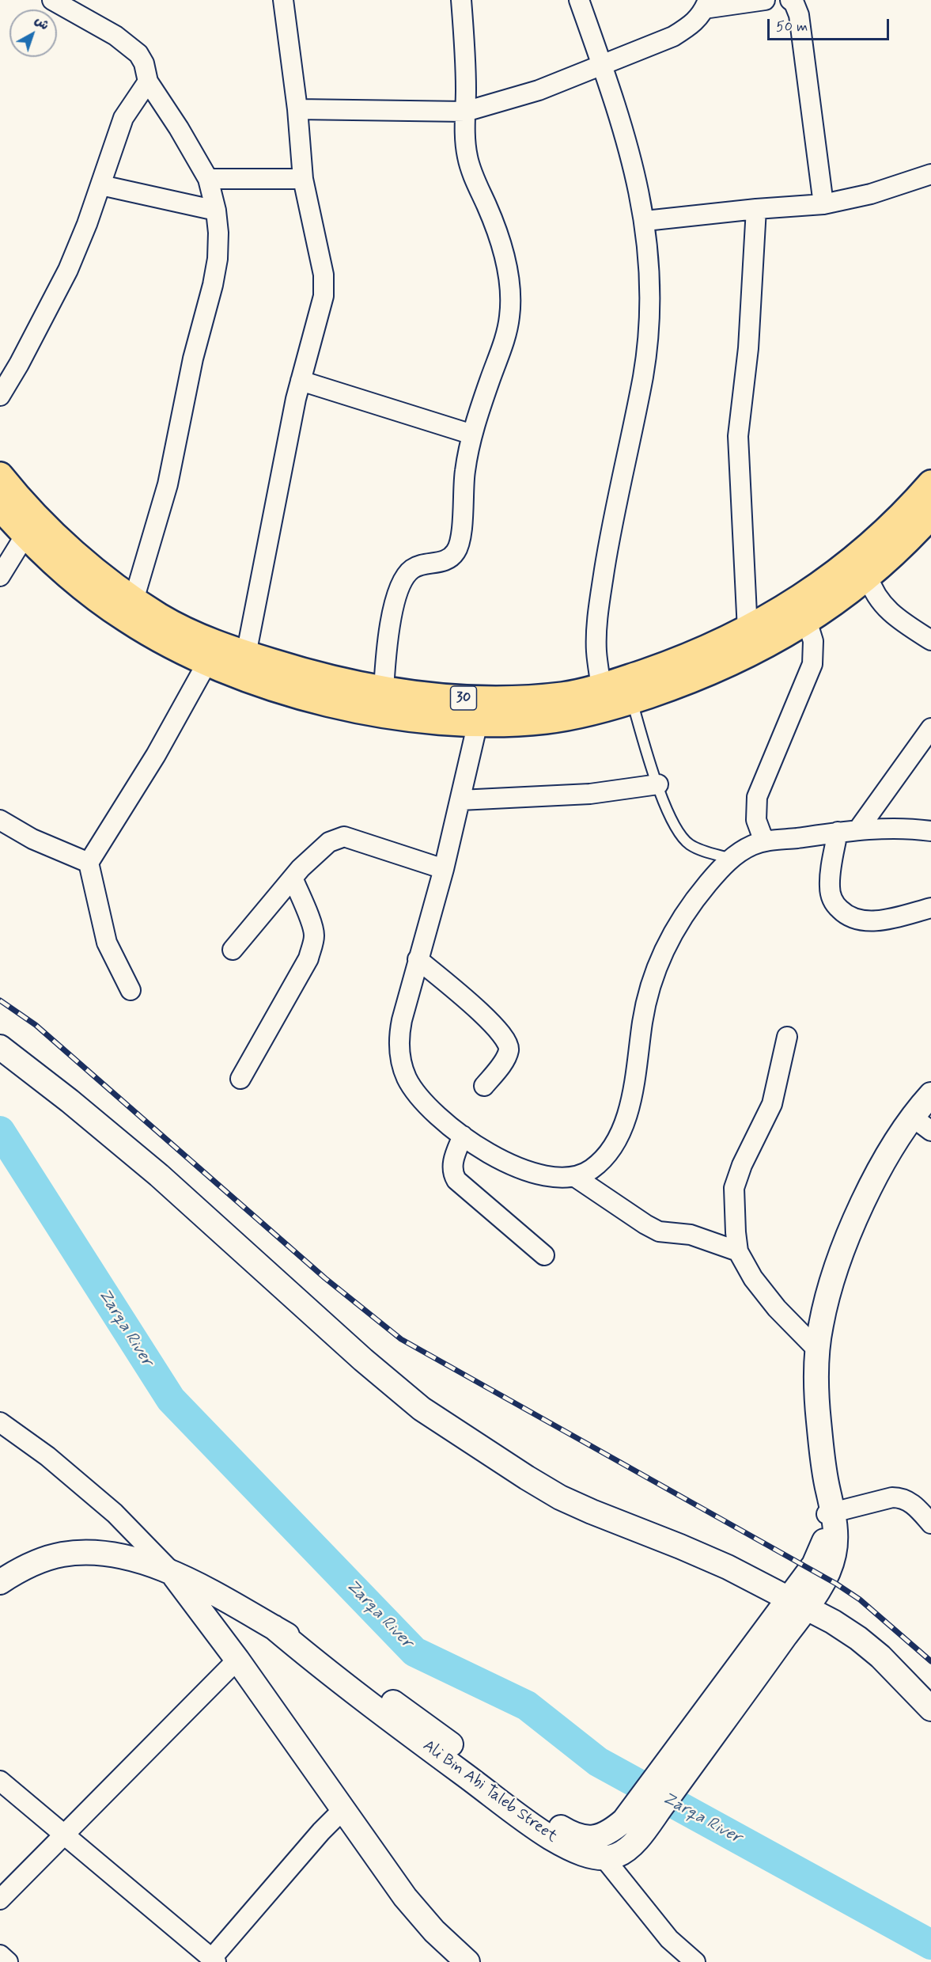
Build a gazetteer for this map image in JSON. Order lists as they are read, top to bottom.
{
  "streets": {
    "main road": ["30"],
    "street": ["Ali Bin Abi Taleb Street"]
  },
  "water": ["Zarqa River"],
  "scale_bar": "50 m",
  "north": "top right"
}
